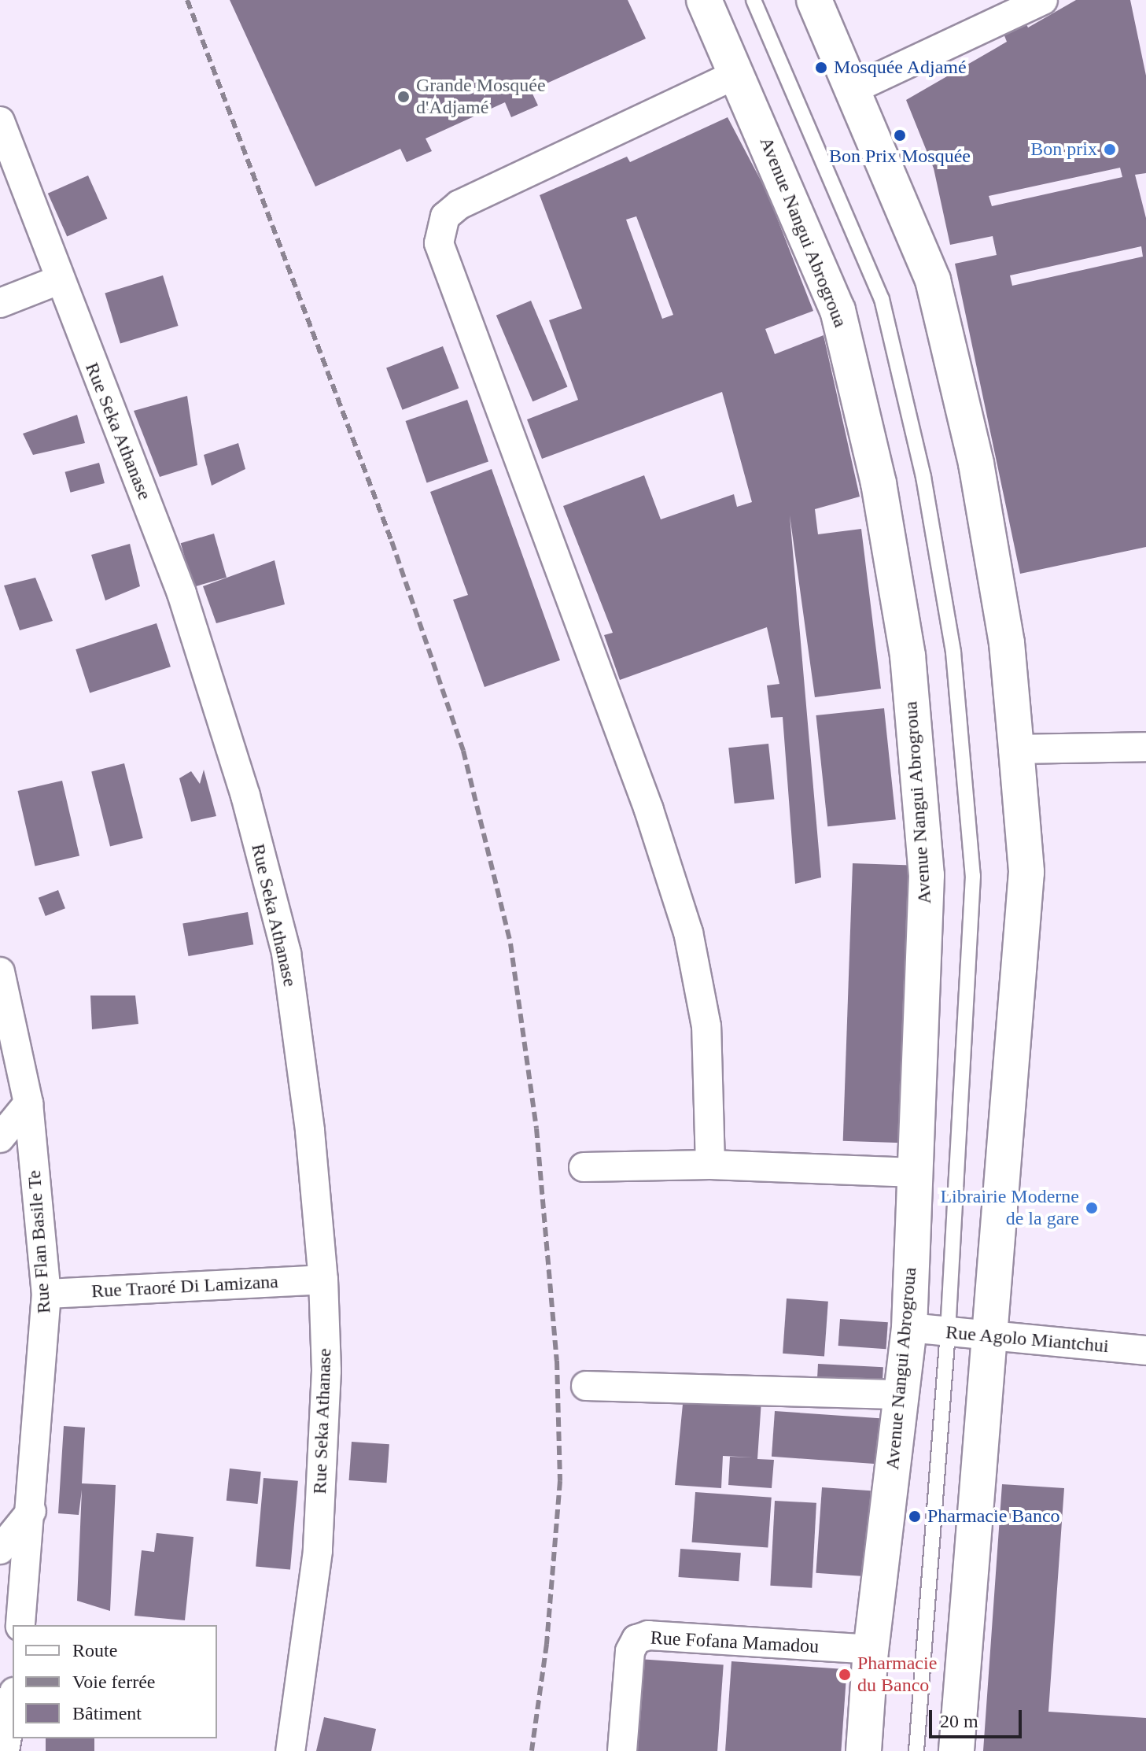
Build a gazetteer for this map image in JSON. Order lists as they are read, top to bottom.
{
  "streets": {
    "street": [
      "Avenue Nangui Abrogroua",
      "Rue Seka Athanase",
      "Rue Flan Basile Te",
      "Rue Traoré Di Lamizana",
      "Rue Agolo Miantchui",
      "Rue Fofana Mamadou"
    ]
  },
  "crossings": [
    ["Avenue Nangui Abrogroua", "Rue Agolo Miantchui"],
    ["Avenue Nangui Abrogroua", "Rue Fofana Mamadou"],
    ["Rue Seka Athanase", "Rue Traoré Di Lamizana"],
    ["Rue Flan Basile Te", "Rue Traoré Di Lamizana"]
  ],
  "places": [
    "Mosquée Adjamé",
    "Grande Mosquée d'Adjamé",
    "Bon Prix Mosquée",
    "Bon prix",
    "Librairie Moderne de la gare",
    "Pharmacie Banco",
    "Pharmacie du Banco"
  ],
  "legend": ["Route", "Voie ferrée", "Bâtiment"],
  "scale_bar": "20 m"
}
